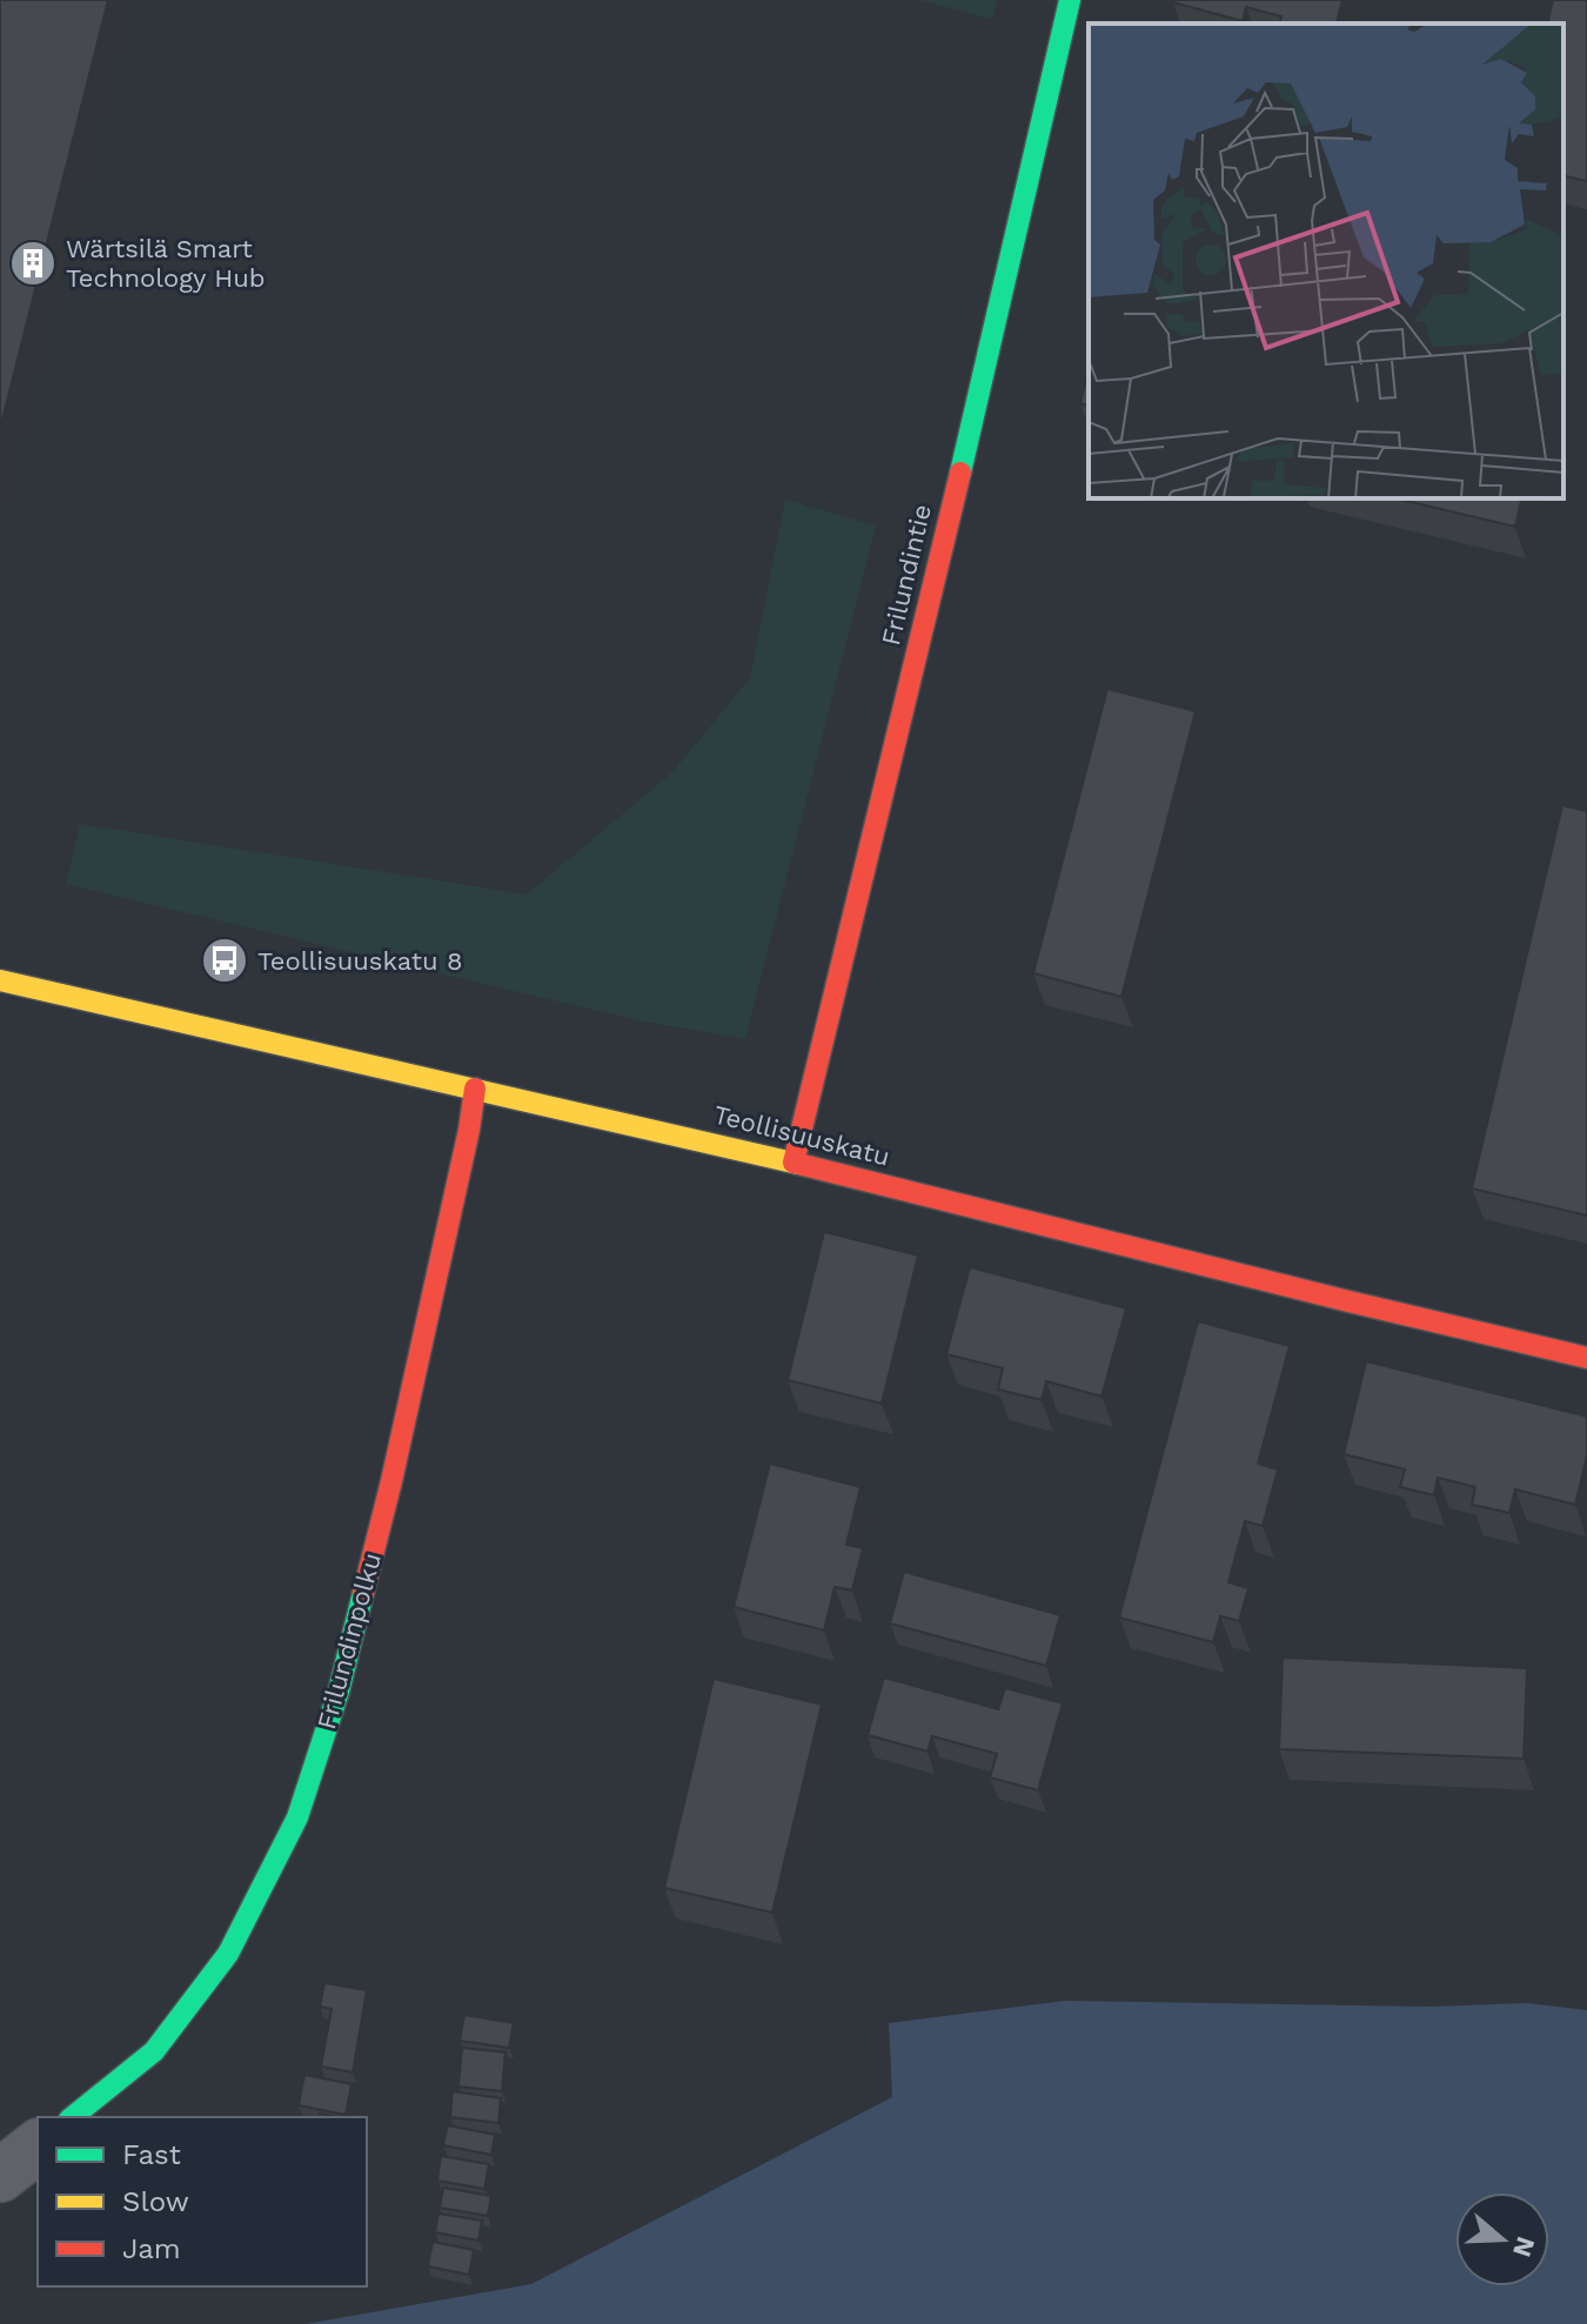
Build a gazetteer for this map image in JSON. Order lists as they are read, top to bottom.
{
  "streets": {
    "street": ["Frilundintie", "Teollisuuskatu", "Frilundinpolku"]
  },
  "crossings": [
    ["Frilundintie", "Teollisuuskatu"],
    ["Teollisuuskatu", "Frilundinpolku"]
  ],
  "places": {
    "building": ["Wärtsilä Smart Technology Hub"],
    "bus stop": ["Teollisuuskatu 8"]
  },
  "legend": ["Fast", "Slow", "Jam"],
  "north": "right"
}
